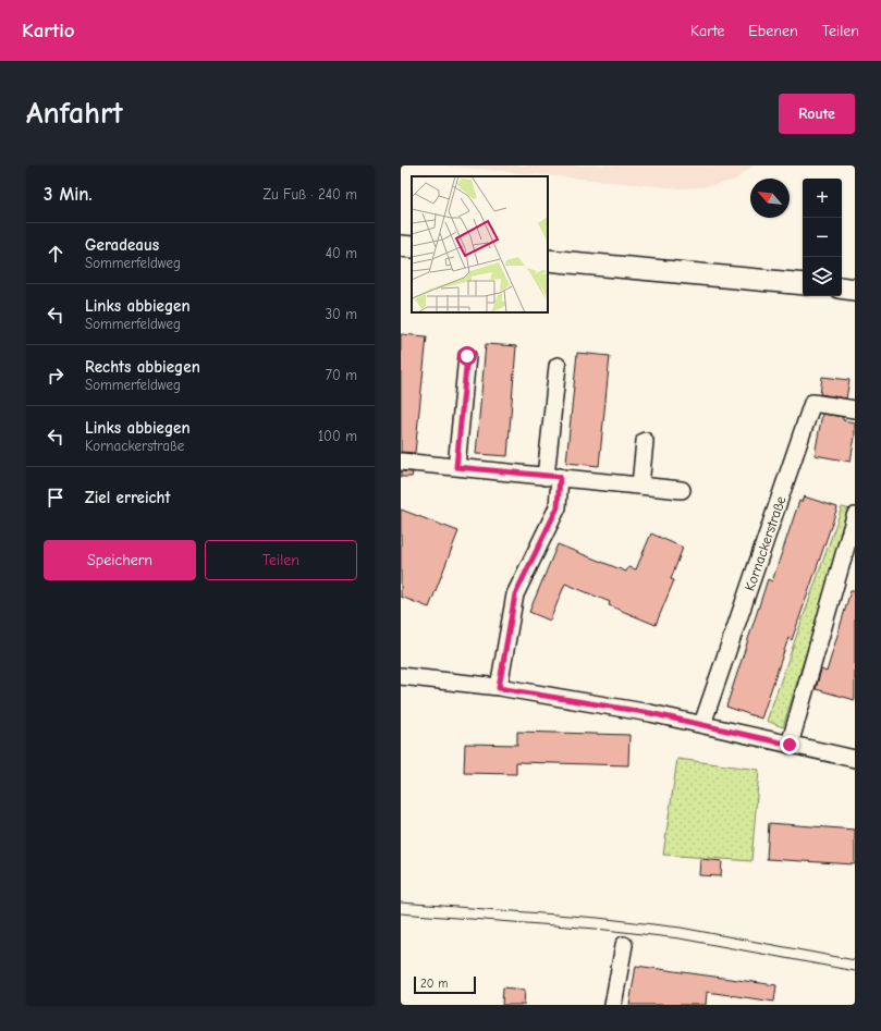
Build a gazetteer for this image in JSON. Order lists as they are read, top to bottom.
{
  "streets": {
    "street": ["Kornackerstraße"]
  },
  "scale_bar": "20 m",
  "north": "top left",
  "page": {
    "header": "Kartio",
    "nav": ["Karte", "Ebenen", "Teilen"],
    "buttons": [
      "Route",
      ["Speichern", "Teilen"]
    ],
    "title": "Anfahrt",
    "heading": ["3 Min.", "Zu Fuß · 240 m"],
    "map_buttons": ["+", "−"],
    "list": [
      ["Geradeaus", "Sommerfeldweg", "40 m"],
      ["Links abbiegen", "Sommerfeldweg", "30 m"],
      ["Rechts abbiegen", "Sommerfeldweg", "70 m"],
      ["Links abbiegen", "Kornackerstraße", "100 m"],
      "Ziel erreicht"
    ],
    "scale": "20 m"
  }
}
